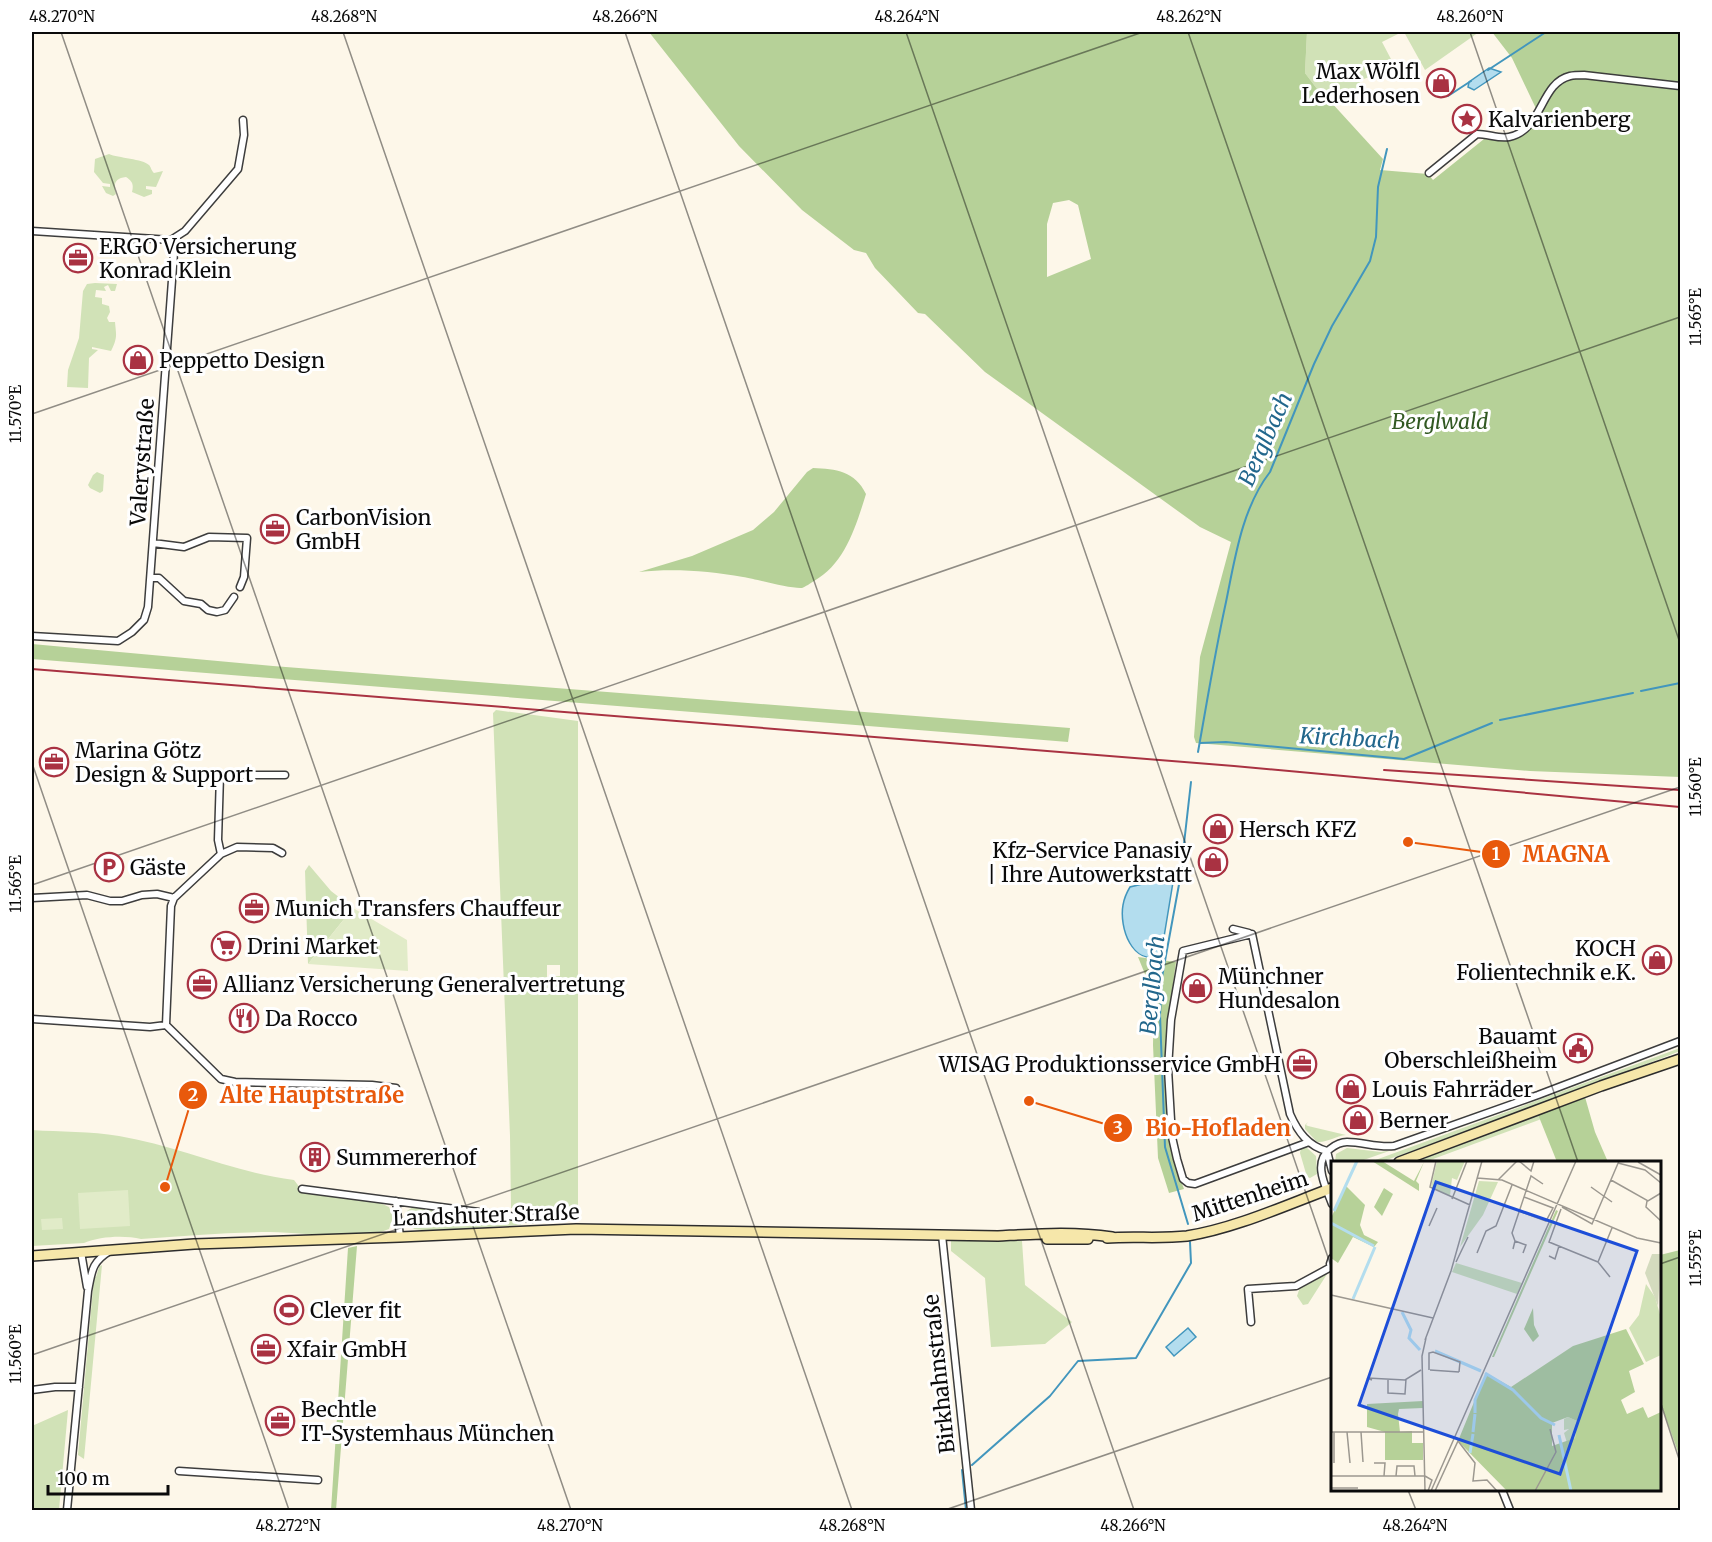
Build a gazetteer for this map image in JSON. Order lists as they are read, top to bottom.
{
  "streets": {
    "main road": ["Mittenheim", "Landshuter Straße"],
    "street": ["Valerystraße", "Birkhahnstraße"]
  },
  "crossings": [
    ["Mittenheim", "Landshuter Straße"],
    ["Mittenheim", "Birkhahnstraße"],
    ["Landshuter Straße", "Birkhahnstraße"]
  ],
  "water": ["Berglbach", "Kirchbach"],
  "parks": ["Berglwald"],
  "places": {
    "shop": [
      "Max Wölfl Lederhosen",
      "Peppetto Design",
      "Hersch KFZ",
      "Kfz-Service Panasiy | Ihre Autowerkstatt",
      "KOCH Folientechnik e.K.",
      "Münchner Hundesalon",
      "Louis Fahrräder",
      "Berner"
    ],
    "place": ["Kalvarienberg"],
    "office": [
      "ERGO Versicherung Konrad Klein",
      "CarbonVision GmbH",
      "Marina Götz Design & Support",
      "Munich Transfers Chauffeur",
      "Allianz Versicherung Generalvertretung",
      "WISAG Produktionsservice GmbH",
      "Xfair GmbH",
      "Bechtle IT-Systemhaus München"
    ],
    "other": ["MAGNA", "Bio-Hofladen", "Alte Hauptstraße"],
    "parking": ["Gäste"],
    "supermarket": ["Drini Market"],
    "restaurant": ["Da Rocco"],
    "public building": ["Bauamt Oberschleißheim"],
    "building": ["Summererhof"],
    "sports": ["Clever fit"]
  },
  "scale_bar": "100 m",
  "coordinates": [
    "48.270°N",
    "48.268°N",
    "48.266°N",
    "48.264°N",
    "48.262°N",
    "48.260°N",
    "11.565°E",
    "11.570°E",
    "11.560°E",
    "11.555°E",
    "48.272°N"
  ]
}
